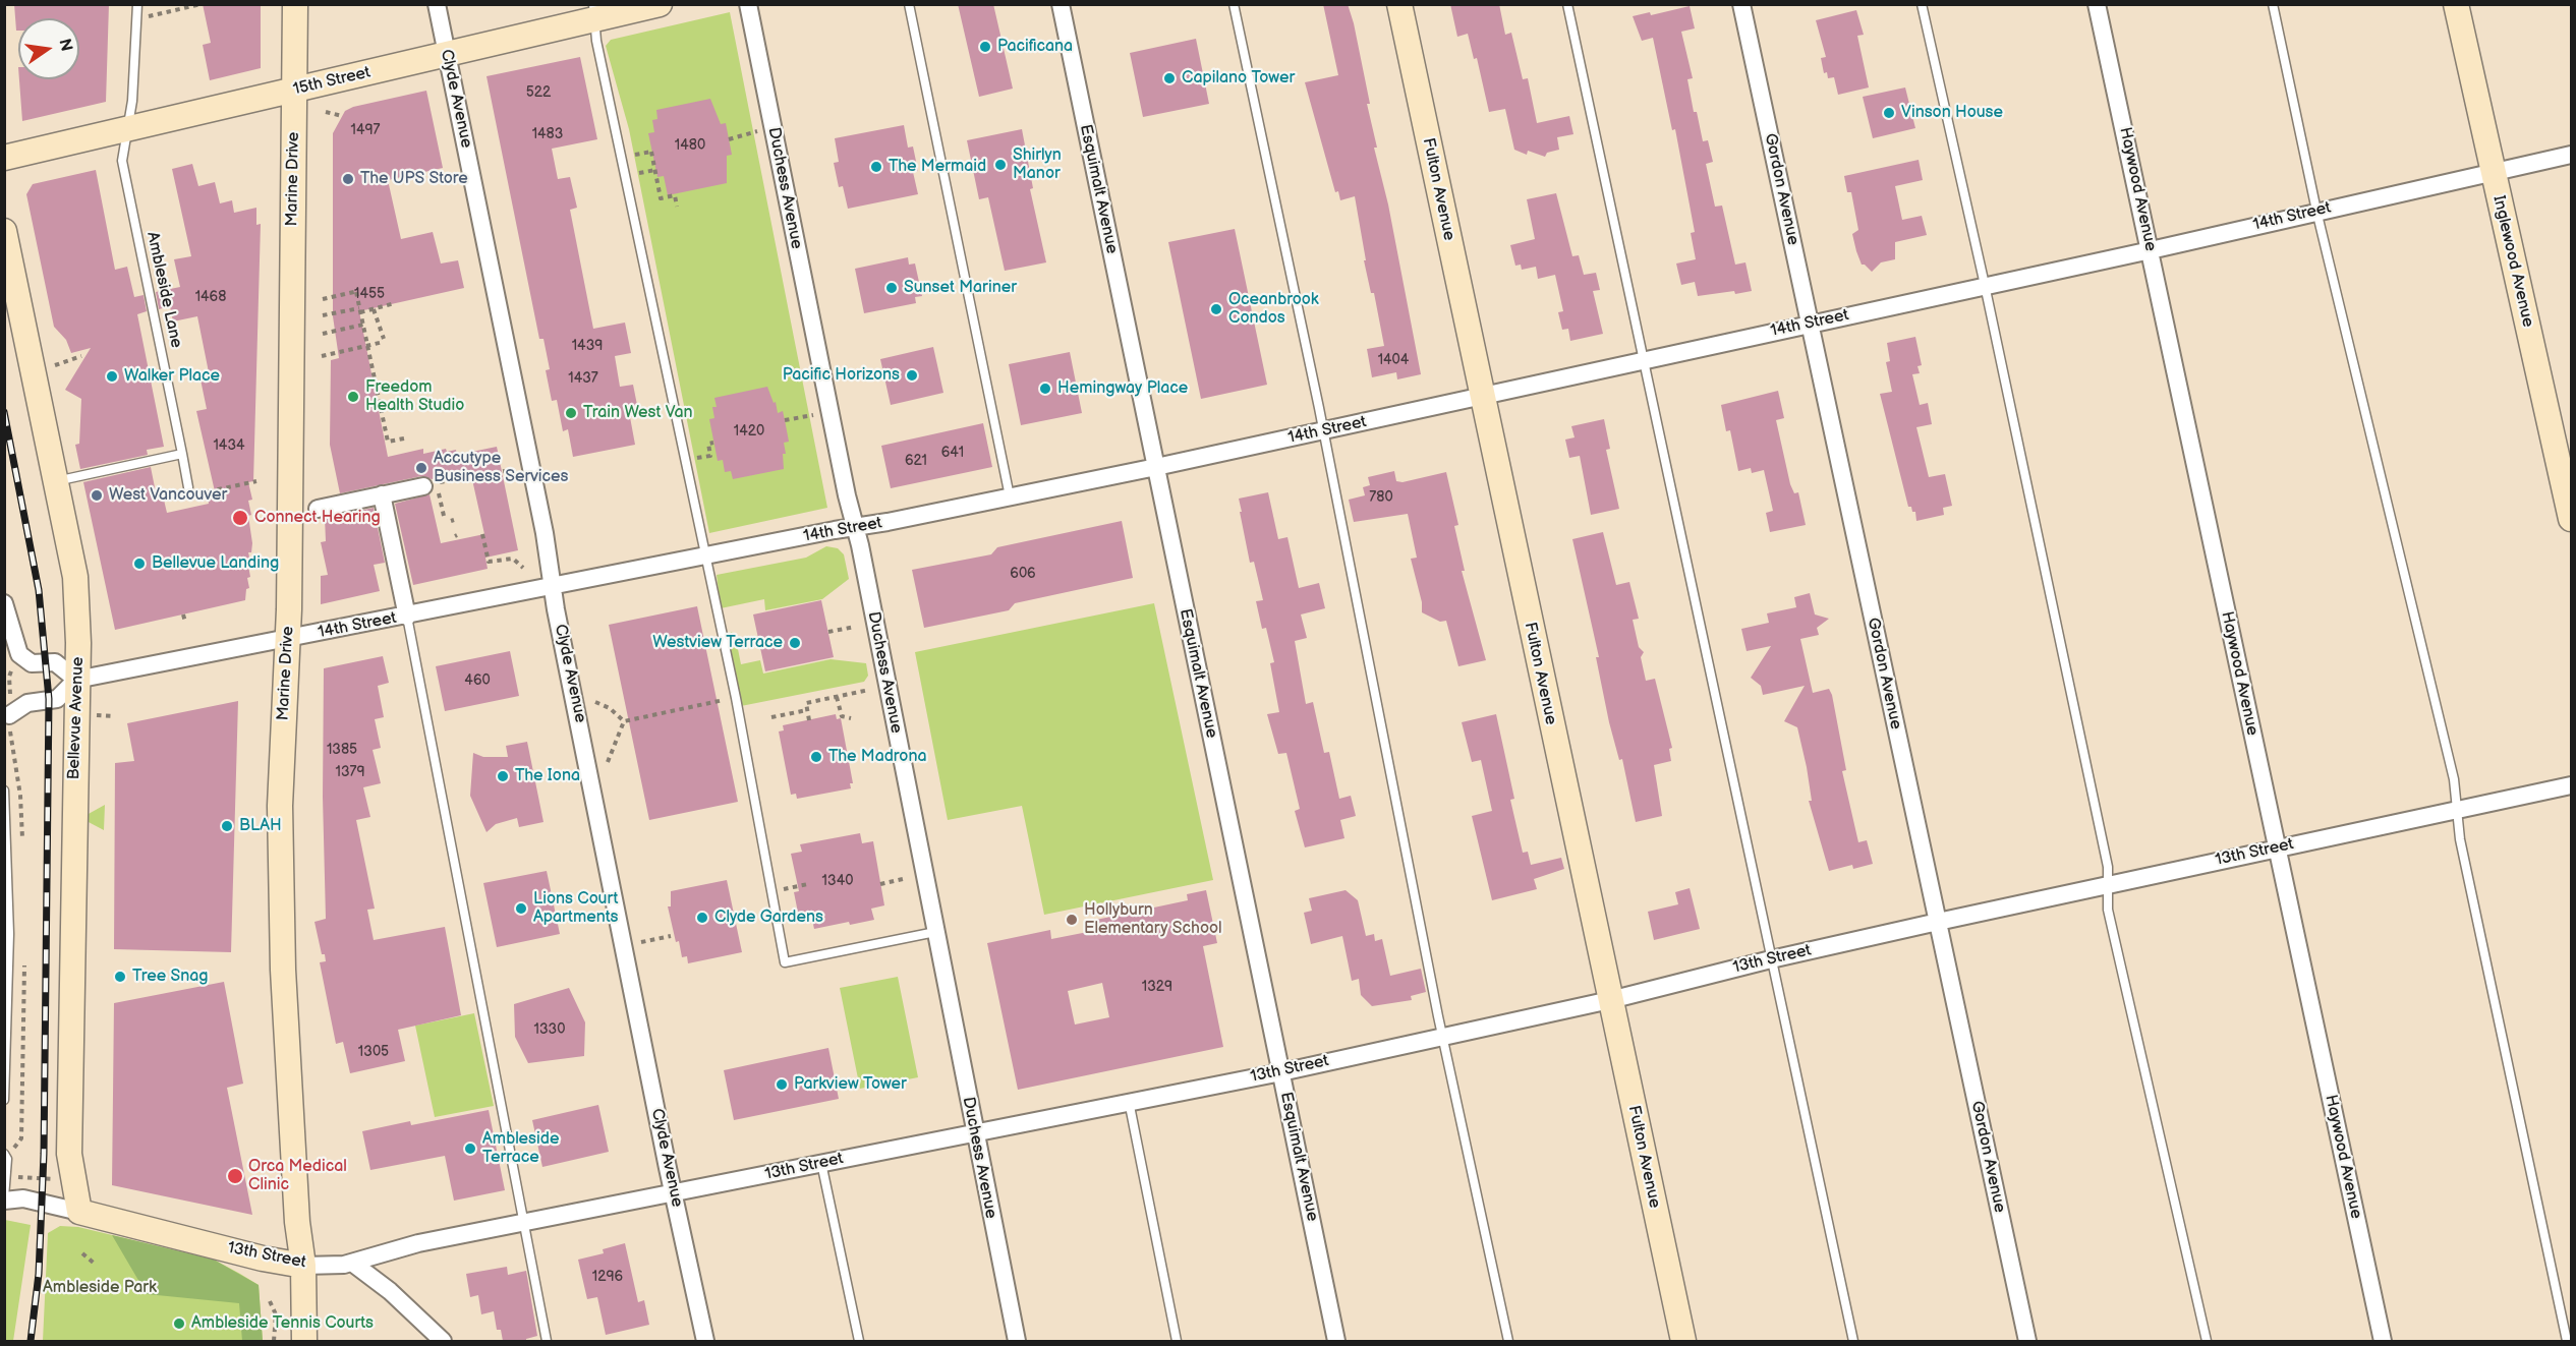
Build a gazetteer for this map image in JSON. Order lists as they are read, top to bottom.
{
  "streets": {
    "street": [
      "15th Street",
      "Clyde Avenue",
      "Marine Drive",
      "Duchess Avenue",
      "Esquimalt Avenue",
      "Fulton Avenue",
      "Gordon Avenue",
      "Haywood Avenue",
      "14th Street",
      "Inglewood Avenue",
      "Bellevue Avenue",
      "13th Street"
    ],
    "lane": ["Ambleside Lane"]
  },
  "crossings": [
    ["15th Street", "Clyde Avenue"],
    ["15th Street", "Marine Drive"],
    ["15th Street", "Ambleside Lane"],
    ["Clyde Avenue", "14th Street"],
    ["Clyde Avenue", "13th Street"],
    ["Marine Drive", "14th Street"],
    ["Marine Drive", "13th Street"],
    ["Duchess Avenue", "14th Street"],
    ["Duchess Avenue", "13th Street"],
    ["Esquimalt Avenue", "14th Street"],
    ["Esquimalt Avenue", "13th Street"],
    ["Fulton Avenue", "14th Street"],
    ["Fulton Avenue", "13th Street"],
    ["Gordon Avenue", "14th Street"],
    ["Gordon Avenue", "13th Street"],
    ["Haywood Avenue", "14th Street"],
    ["Haywood Avenue", "13th Street"],
    ["14th Street", "Inglewood Avenue"],
    ["14th Street", "Bellevue Avenue"],
    ["Bellevue Avenue", "13th Street"]
  ],
  "parks": ["Ambleside Park"],
  "places": [
    "Pacificana",
    "Capilano Tower",
    "Vinson House",
    "Shirlyn Manor",
    "The Mermaid",
    "The UPS Store",
    "Sunset Mariner",
    "Oceanbrook Condos",
    "Pacific Horizons",
    "Walker Place",
    "Hemingway Place",
    "Freedom Health Studio",
    "Train West Van",
    "Accutype Business Services",
    "West Vancouver",
    "Connect Hearing",
    "Bellevue Landing",
    "Westview Terrace",
    "The Madrona",
    "The Iona",
    "BLAH",
    "Lions Court Apartments",
    "Clyde Gardens",
    "Hollyburn Elementary School",
    "Tree Snag",
    "Parkview Tower",
    "Ambleside Terrace",
    "Orca Medical Clinic",
    "Ambleside Tennis Courts"
  ],
  "house_numbers": [
    "522",
    "1497",
    "1483",
    "1480",
    "1455",
    "1468",
    "1439",
    "1404",
    "1437",
    "1420",
    "1434",
    "641",
    "621",
    "780",
    "606",
    "460",
    "1385",
    "1379",
    "1340",
    "1329",
    "1330",
    "1305",
    "1296"
  ],
  "north": "right"
}
